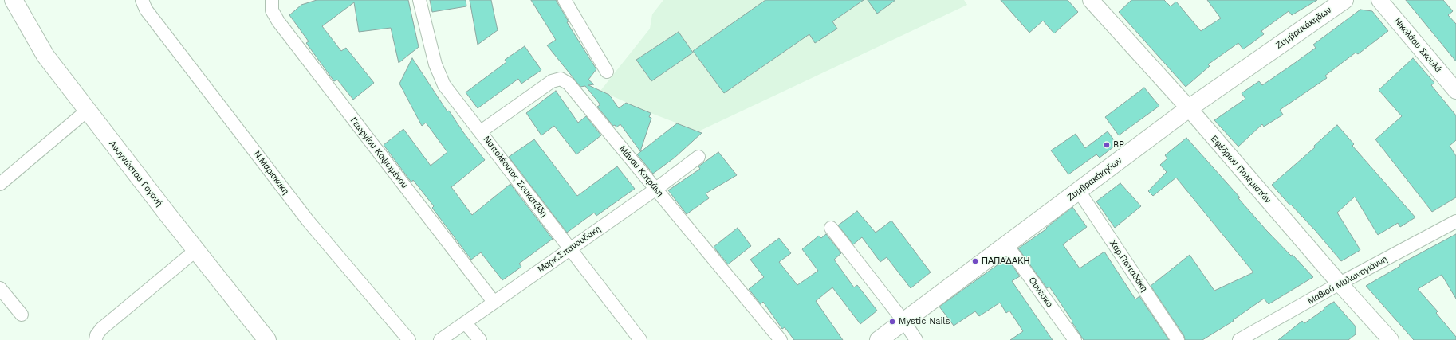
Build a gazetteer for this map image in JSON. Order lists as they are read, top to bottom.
{
  "streets": {
    "main road": ["Ζυμβρακάκηδων", "Αναγνώστου Γογονή"],
    "street": [
      "Νικολάου Σκουλά",
      "Γεωργίου Καψωμένου",
      "Εφέδρων Πολεμιστών",
      "Μάνου Κατράκη",
      "Ν.Μαριακάκη",
      "Ναπολέοντος Σουκατζίδη",
      "Μαρκ.Σπανουδάκη",
      "Χαρ.Παπαδάκη",
      "Μαθιού Μυλωνογιάννη",
      "Ουνέσκο"
    ]
  },
  "crossings": [
    ["Ζυμβρακάκηδων", "Εφέδρων Πολεμιστών"],
    ["Ζυμβρακάκηδων", "Χαρ.Παπαδάκη"],
    ["Ζυμβρακάκηδων", "Ουνέσκο"],
    ["Γεωργίου Καψωμένου", "Μαρκ.Σπανουδάκη"],
    ["Εφέδρων Πολεμιστών", "Μαθιού Μυλωνογιάννη"],
    ["Μάνου Κατράκη", "Ναπολέοντος Σουκατζίδη"],
    ["Μάνου Κατράκη", "Μαρκ.Σπανουδάκη"],
    ["Ναπολέοντος Σουκατζίδη", "Μαρκ.Σπανουδάκη"]
  ],
  "places": ["BP", "ΠΑΠΑΔΑΚΗ", "Mystic Nails"]
}
